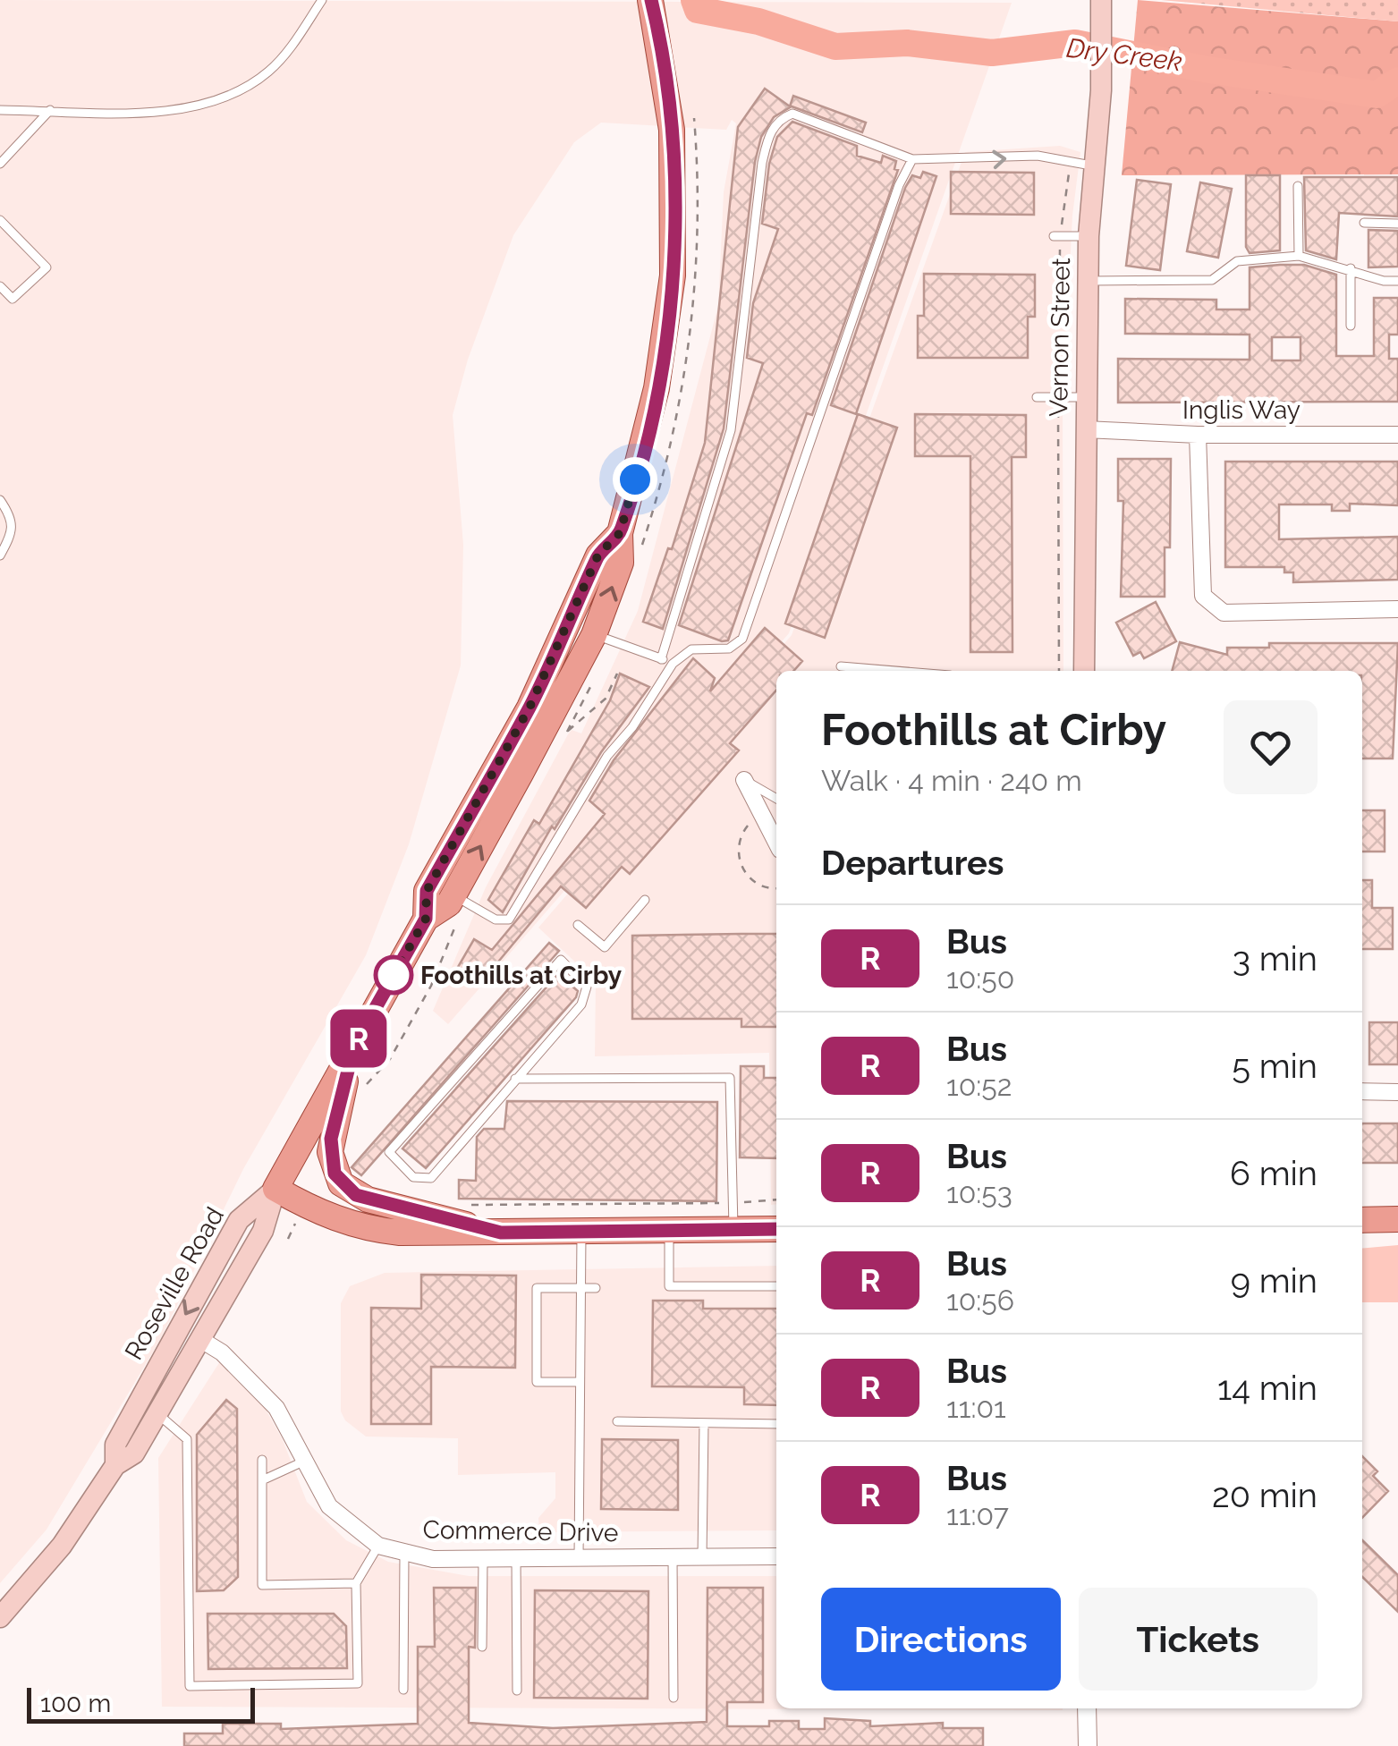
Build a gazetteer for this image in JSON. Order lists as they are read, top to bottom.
{
  "streets": {
    "main road": ["Vernon Street", "Roseville Road"],
    "street": ["Inglis Way", "Commerce Drive"]
  },
  "crossings": [
    ["Vernon Street", "Inglis Way"],
    ["Roseville Road", "Commerce Drive"]
  ],
  "water": ["Dry Creek"],
  "places": ["Foothills at Cirby"],
  "lines": ["bus line R"],
  "scale_bar": "100 m",
  "page": {
    "on_map": "R",
    "heading": [
      ["Foothills at Cirby", "Walk · 4 min · 240 m"],
      "Departures"
    ],
    "list": [
      {
        "mark": "R",
        "name": "Bus",
        "note": "10:50",
        "value": "3 min"
      },
      {
        "mark": "R",
        "name": "Bus",
        "note": "10:52",
        "value": "5 min"
      },
      {
        "mark": "R",
        "name": "Bus",
        "note": "10:53",
        "value": "6 min"
      },
      {
        "mark": "R",
        "name": "Bus",
        "note": "10:56",
        "value": "9 min"
      },
      {
        "mark": "R",
        "name": "Bus",
        "note": "11:01",
        "value": "14 min"
      },
      {
        "mark": "R",
        "name": "Bus",
        "note": "11:07",
        "value": "20 min"
      }
    ],
    "buttons": ["Directions", "Tickets"],
    "scale": "100 m"
  }
}
